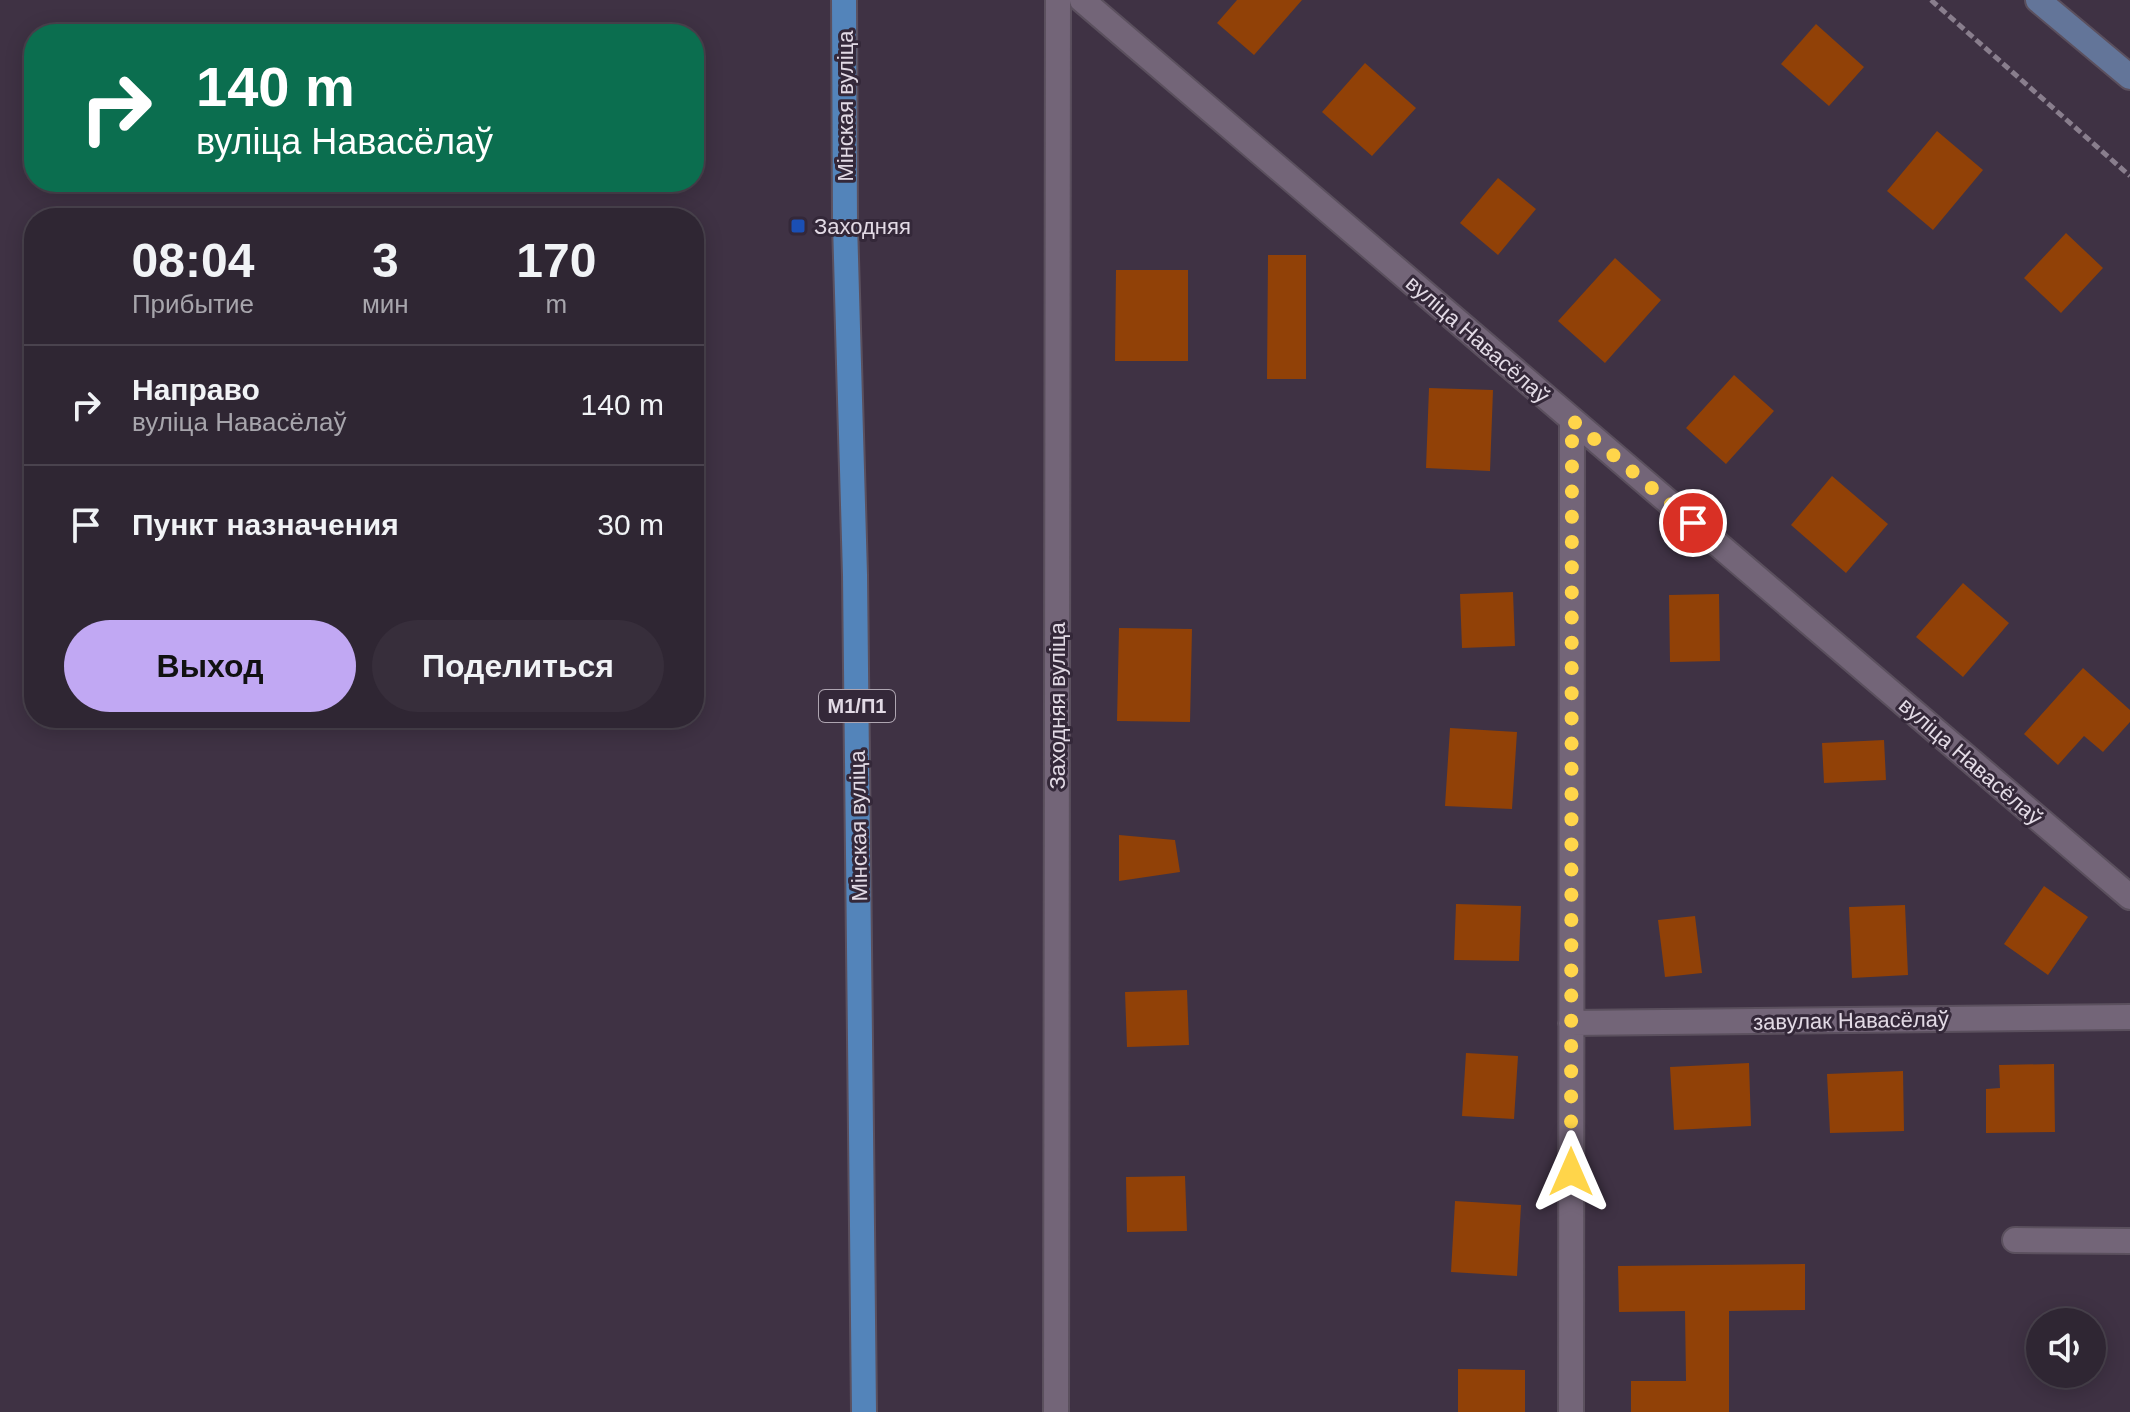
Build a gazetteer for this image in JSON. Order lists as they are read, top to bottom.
{
  "streets": {
    "main road": ["Мінская вуліца", "М1/П1"],
    "street": ["вуліца Навасёлаў", "Заходняя вуліца", "завулак Навасёлаў"]
  },
  "places": {
    "transit": ["Заходняя"]
  },
  "page": {
    "turn": ["140 m", "вуліца Навасёлаў"],
    "eta": [
      "08:04",
      "Прибытие",
      "3",
      "мин",
      "170",
      "m"
    ],
    "list": [
      {
        "name": "Направо",
        "note": "вуліца Навасёлаў",
        "value": "140 m"
      },
      {
        "name": "Пункт назначения",
        "value": "30 m"
      }
    ],
    "buttons": ["Выход", "Поделиться"]
  }
}
